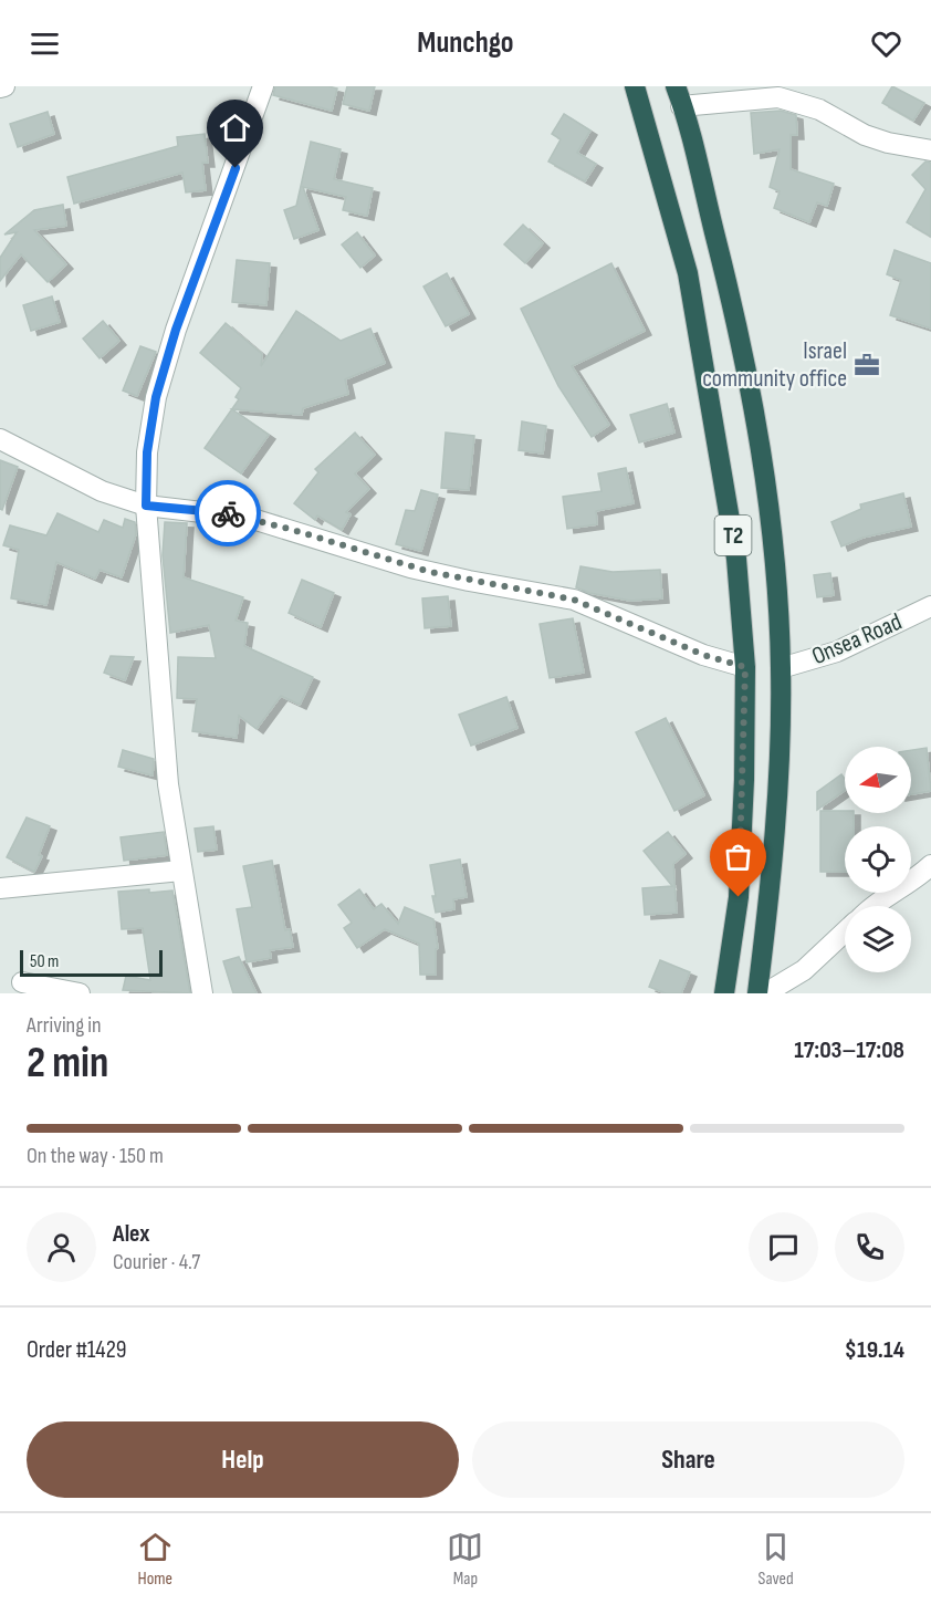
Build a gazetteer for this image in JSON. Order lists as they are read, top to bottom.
{
  "streets": {
    "highway": ["T2"],
    "street": ["Onsea Road"]
  },
  "crossings": [
    ["T2", "Onsea Road"]
  ],
  "places": {
    "office": ["Israel community office"]
  },
  "scale_bar": "50 m",
  "north": "left",
  "page": {
    "header": "Munchgo",
    "scale": "50 m",
    "heading": ["2 min", "Arriving in", "17:03–17:08"],
    "panel": [
      "Alex",
      "Courier · 4.7",
      "Order #1429",
      "$19.14"
    ],
    "bar": "On the way · 150 m",
    "buttons": ["Help", "Share"],
    "tabs": ["Home", "Map", "Saved"]
  }
}
